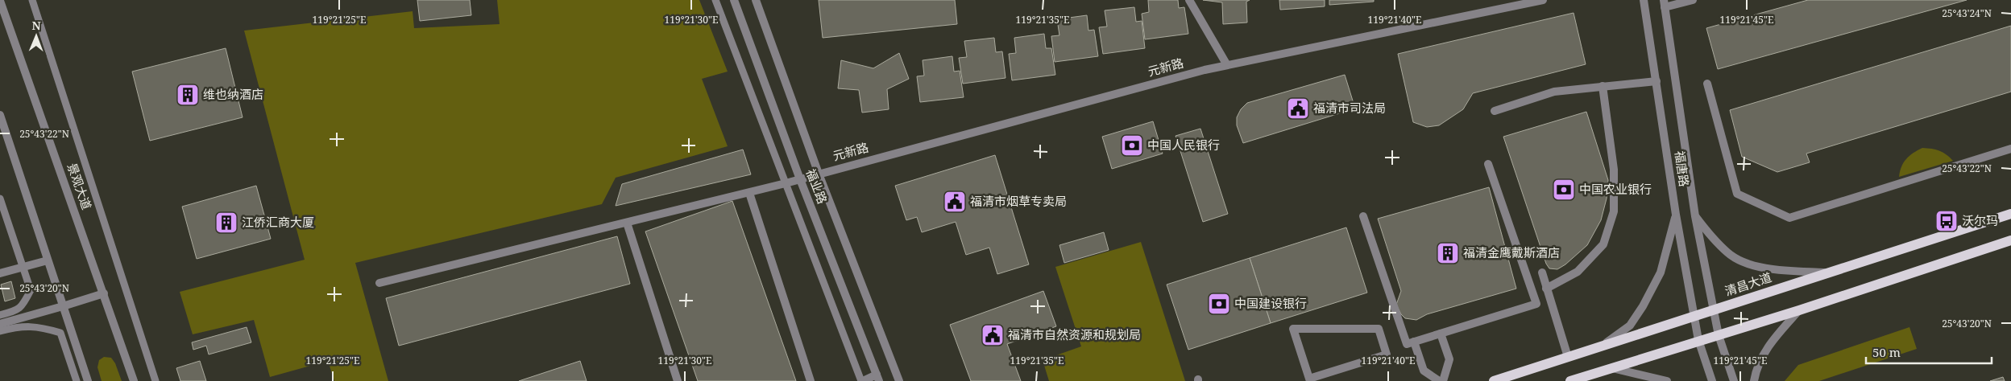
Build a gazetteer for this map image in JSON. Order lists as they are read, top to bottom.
{
  "streets": {
    "main road": ["清昌大道"],
    "street": [
      "元新路",
      "福唐路",
      "景观大道",
      "福业路"
    ]
  },
  "crossings": [
    ["元新路", "福业路"],
    ["福唐路", "清昌大道"]
  ],
  "places": {
    "building": ["维也纳酒店", "江侨汇商大厦", "福清金鹰戴斯酒店"],
    "public building": ["福清市司法局", "福清市烟草专卖局", "福清市自然资源和规划局"],
    "bank": ["中国人民银行", "中国农业银行", "中国建设银行"],
    "bus stop": ["沃尔玛"]
  },
  "scale_bar": "50 m",
  "north": "top",
  "coordinates": [
    "25°43'24\"N",
    "119°21'25\"E",
    "119°21'30\"E",
    "119°21'35\"E",
    "119°21'40\"E",
    "119°21'45\"E",
    "25°43'22\"N",
    "25°43'20\"N"
  ]
}
